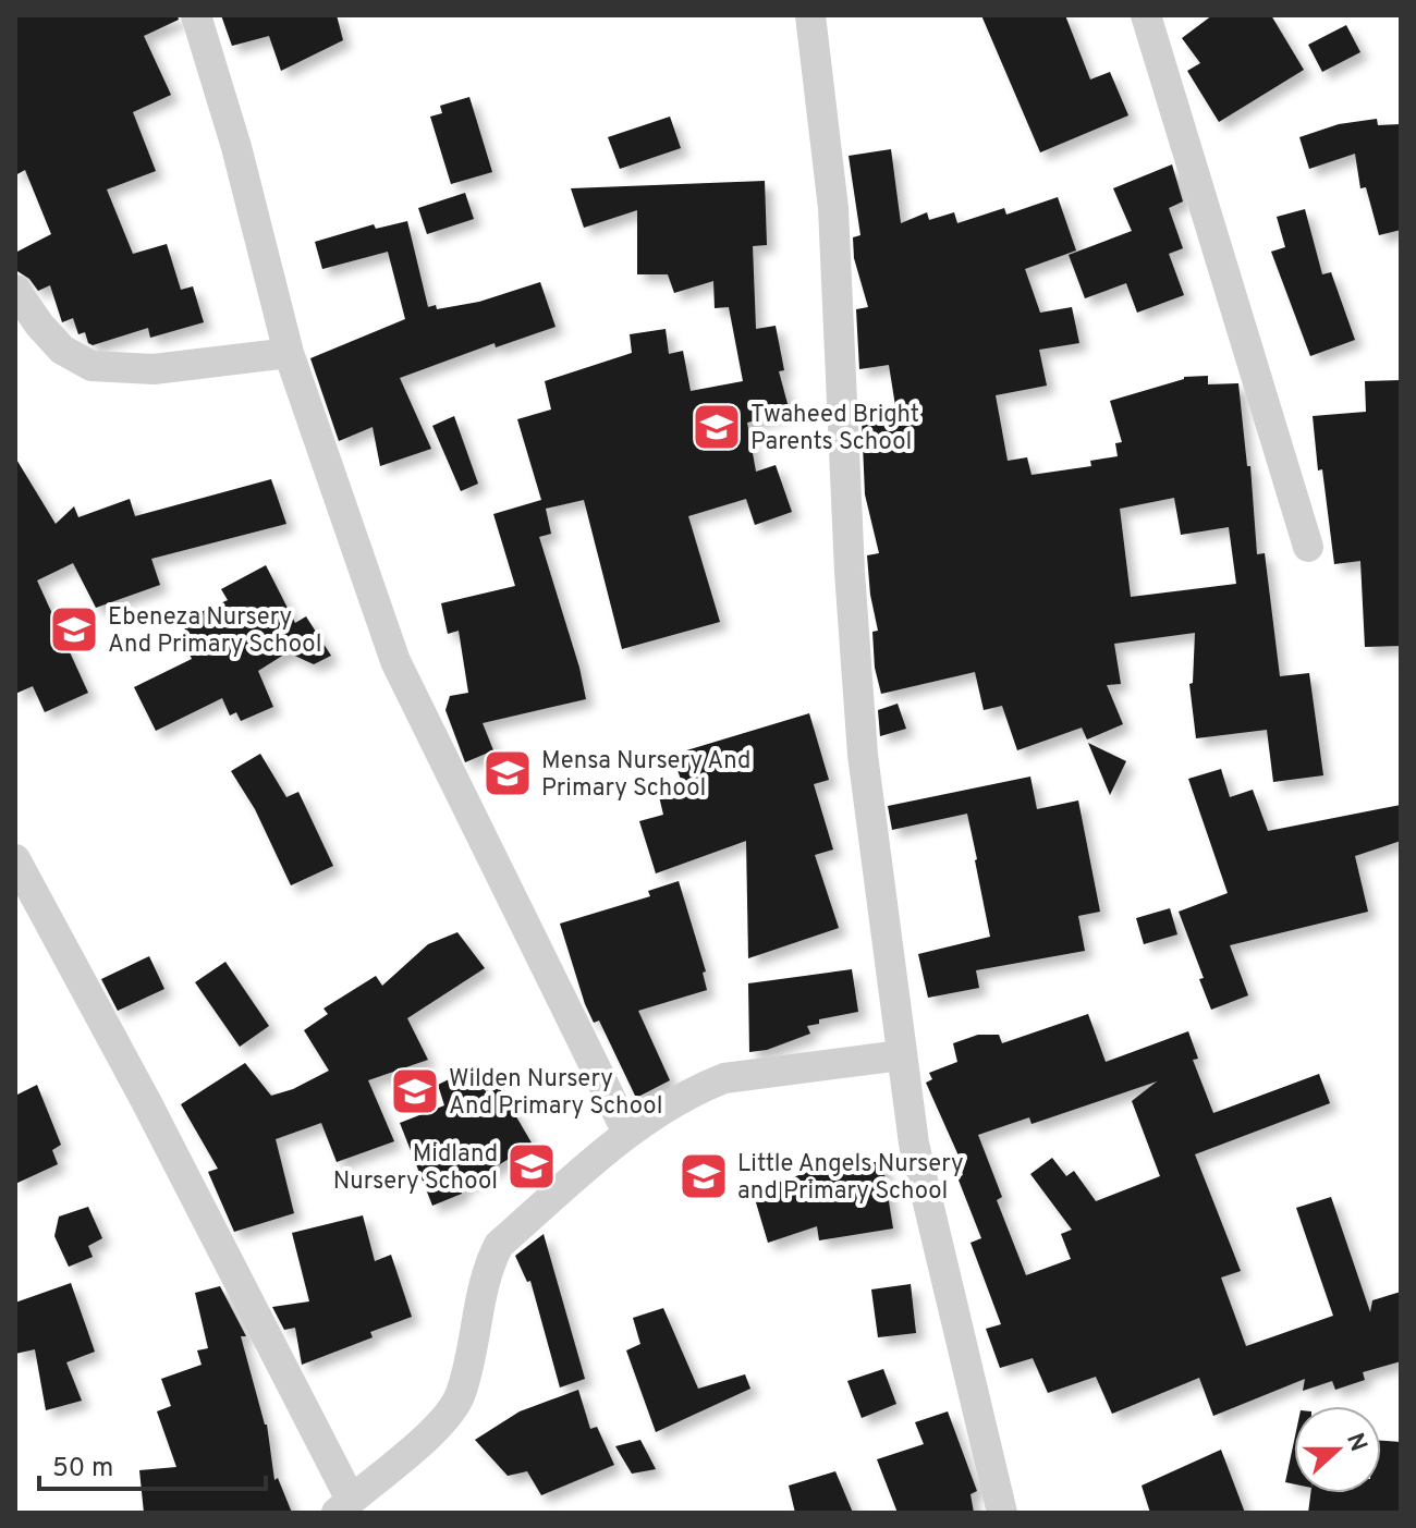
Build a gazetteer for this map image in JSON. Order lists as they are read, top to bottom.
{
  "places": {
    "school or university": [
      "Twaheed Bright Parents School",
      "Ebeneza Nursery And Primary School",
      "Mensa Nursery And Primary School",
      "Wilden Nursery And Primary School",
      "Midland Nursery School",
      "Little Angels Nursery and Primary School"
    ]
  },
  "scale_bar": "50 m",
  "north": "right"
}
